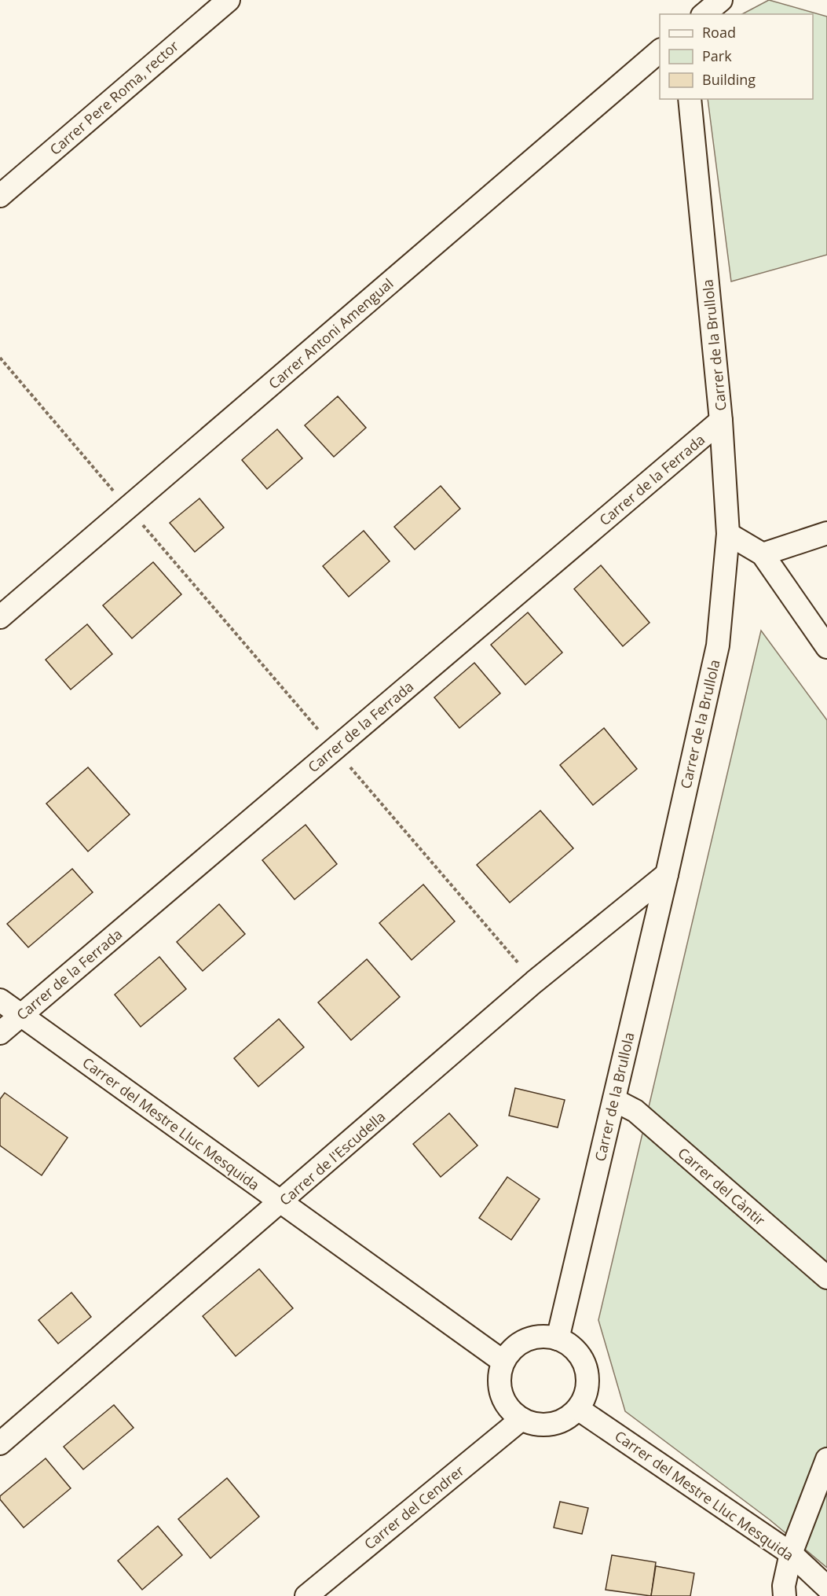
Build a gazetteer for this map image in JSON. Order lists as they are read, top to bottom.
{
  "streets": {
    "street": [
      "Carrer Pere Roma, rector",
      "Carrer Antoni Amengual",
      "Carrer de la Brullola",
      "Carrer de la Ferrada",
      "Carrer del Mestre Lluc Mesquida",
      "Carrer de l'Escudella",
      "Carrer del Càntir",
      "Carrer del Cendrer"
    ]
  },
  "crossings": [
    ["Carrer de la Brullola", "Carrer de la Ferrada"],
    ["Carrer de la Brullola", "Carrer del Mestre Lluc Mesquida"],
    ["Carrer de la Brullola", "Carrer de l'Escudella"],
    ["Carrer de la Brullola", "Carrer del Càntir"],
    ["Carrer de la Brullola", "Carrer del Cendrer"],
    ["Carrer de la Ferrada", "Carrer del Mestre Lluc Mesquida"],
    ["Carrer del Mestre Lluc Mesquida", "Carrer de l'Escudella"],
    ["Carrer del Mestre Lluc Mesquida", "Carrer del Cendrer"]
  ],
  "legend": ["Road", "Park", "Building"]
}
